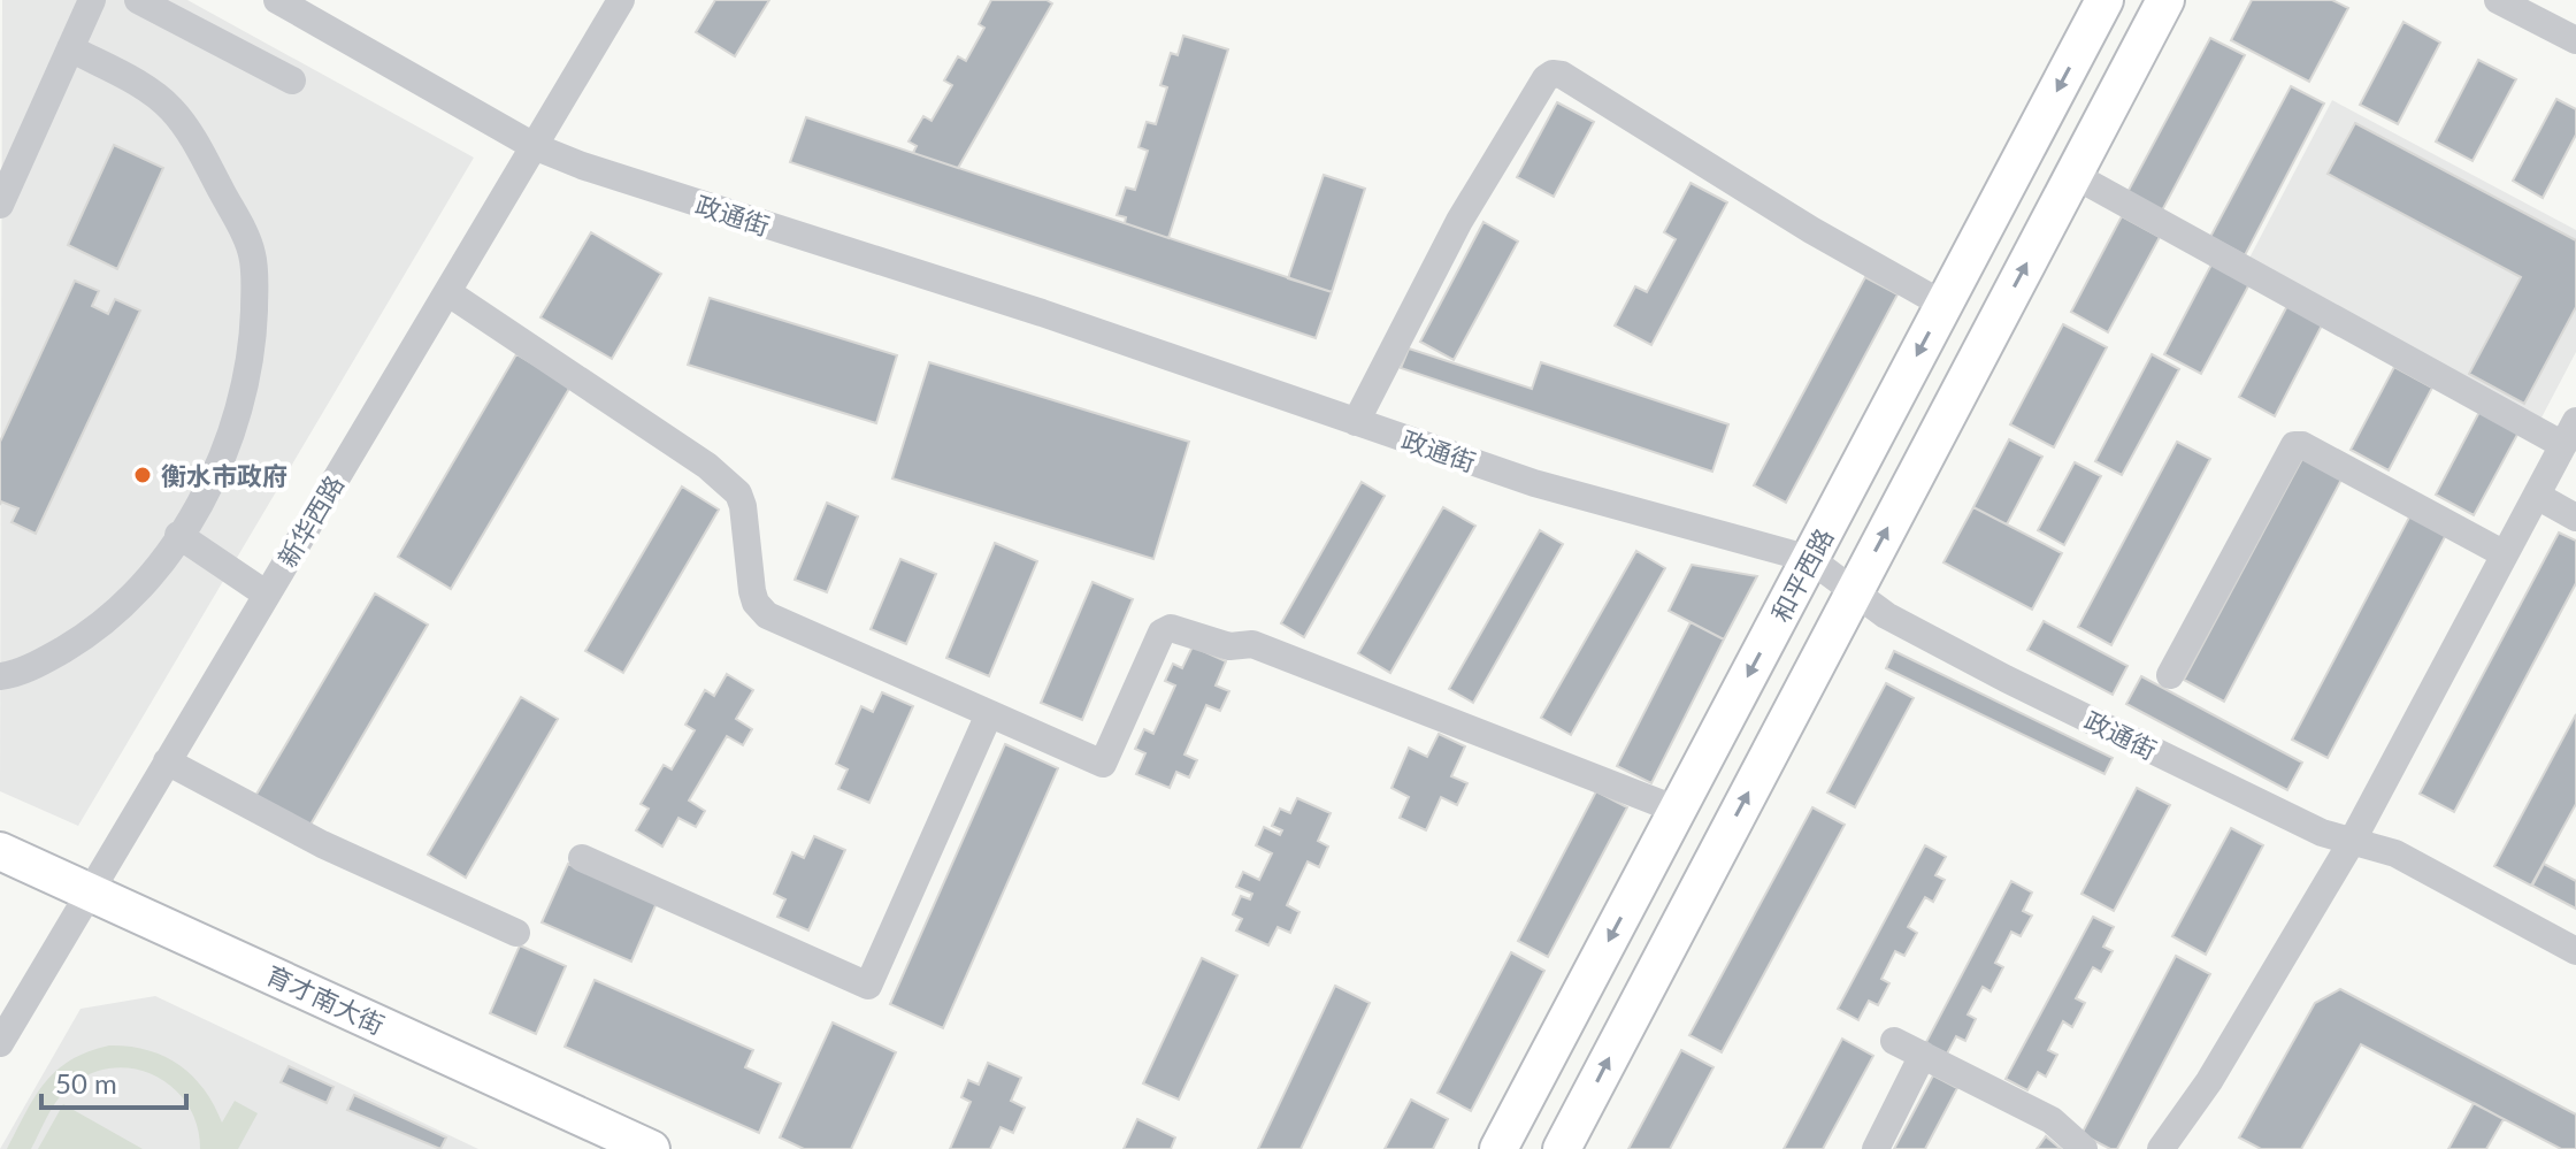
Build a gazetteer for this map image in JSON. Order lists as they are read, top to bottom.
{
  "streets": {
    "main road": ["和平西路", "育才南大街"],
    "street": ["政通街", "新华西路"]
  },
  "crossings": [
    ["政通街", "新华西路"],
    ["政通街", "和平西路"],
    ["新华西路", "育才南大街"]
  ],
  "places": ["衡水市政府"],
  "scale_bar": "50 m"
}
